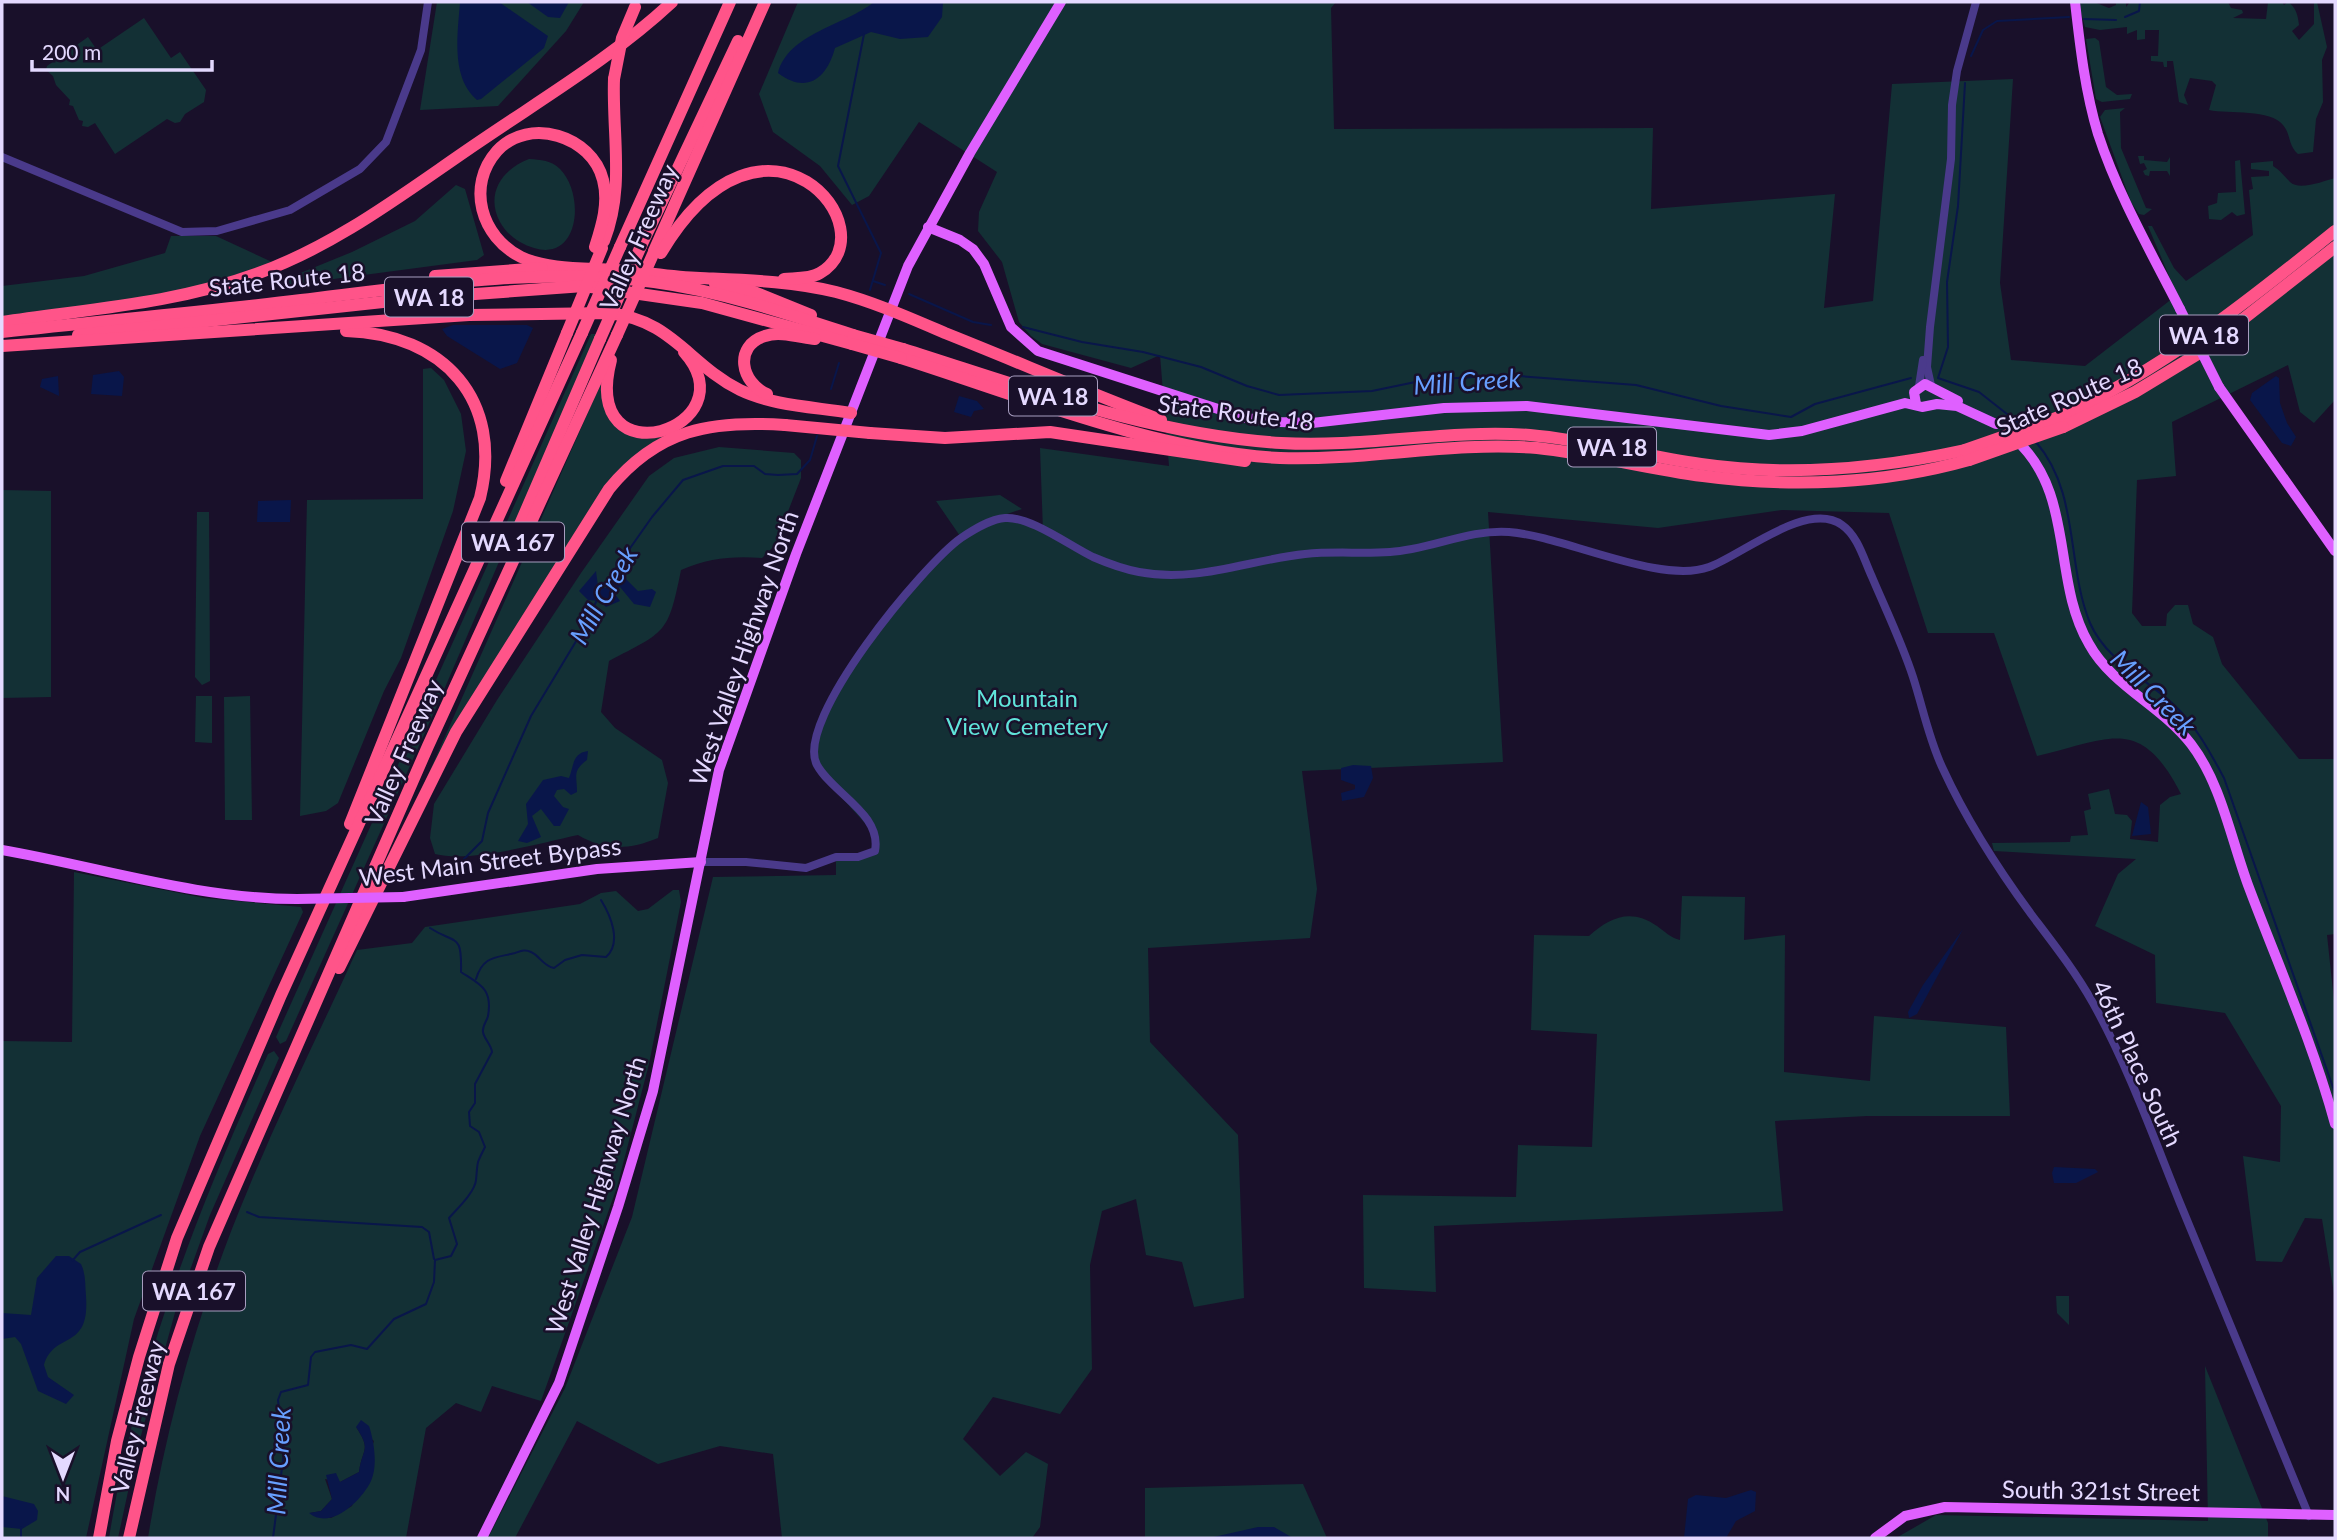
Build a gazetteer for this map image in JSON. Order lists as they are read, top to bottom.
{
  "streets": {
    "highway": [
      "Valley Freeway",
      "State Route 18",
      "WA 18",
      "WA 167"
    ],
    "main road": ["West Valley Highway North", "West Main Street Bypass", "South 321st Street"],
    "street": ["46th Place South"]
  },
  "crossings": [
    ["Valley Freeway", "WA 167"],
    ["West Valley Highway North", "West Main Street Bypass"],
    ["West Valley Highway North", "46th Place South"],
    ["West Main Street Bypass", "46th Place South"],
    ["46th Place South", "South 321st Street"]
  ],
  "water": ["Mill Creek"],
  "parks": ["Mountain View Cemetery"],
  "scale_bar": "200 m",
  "north": "bottom"
}
